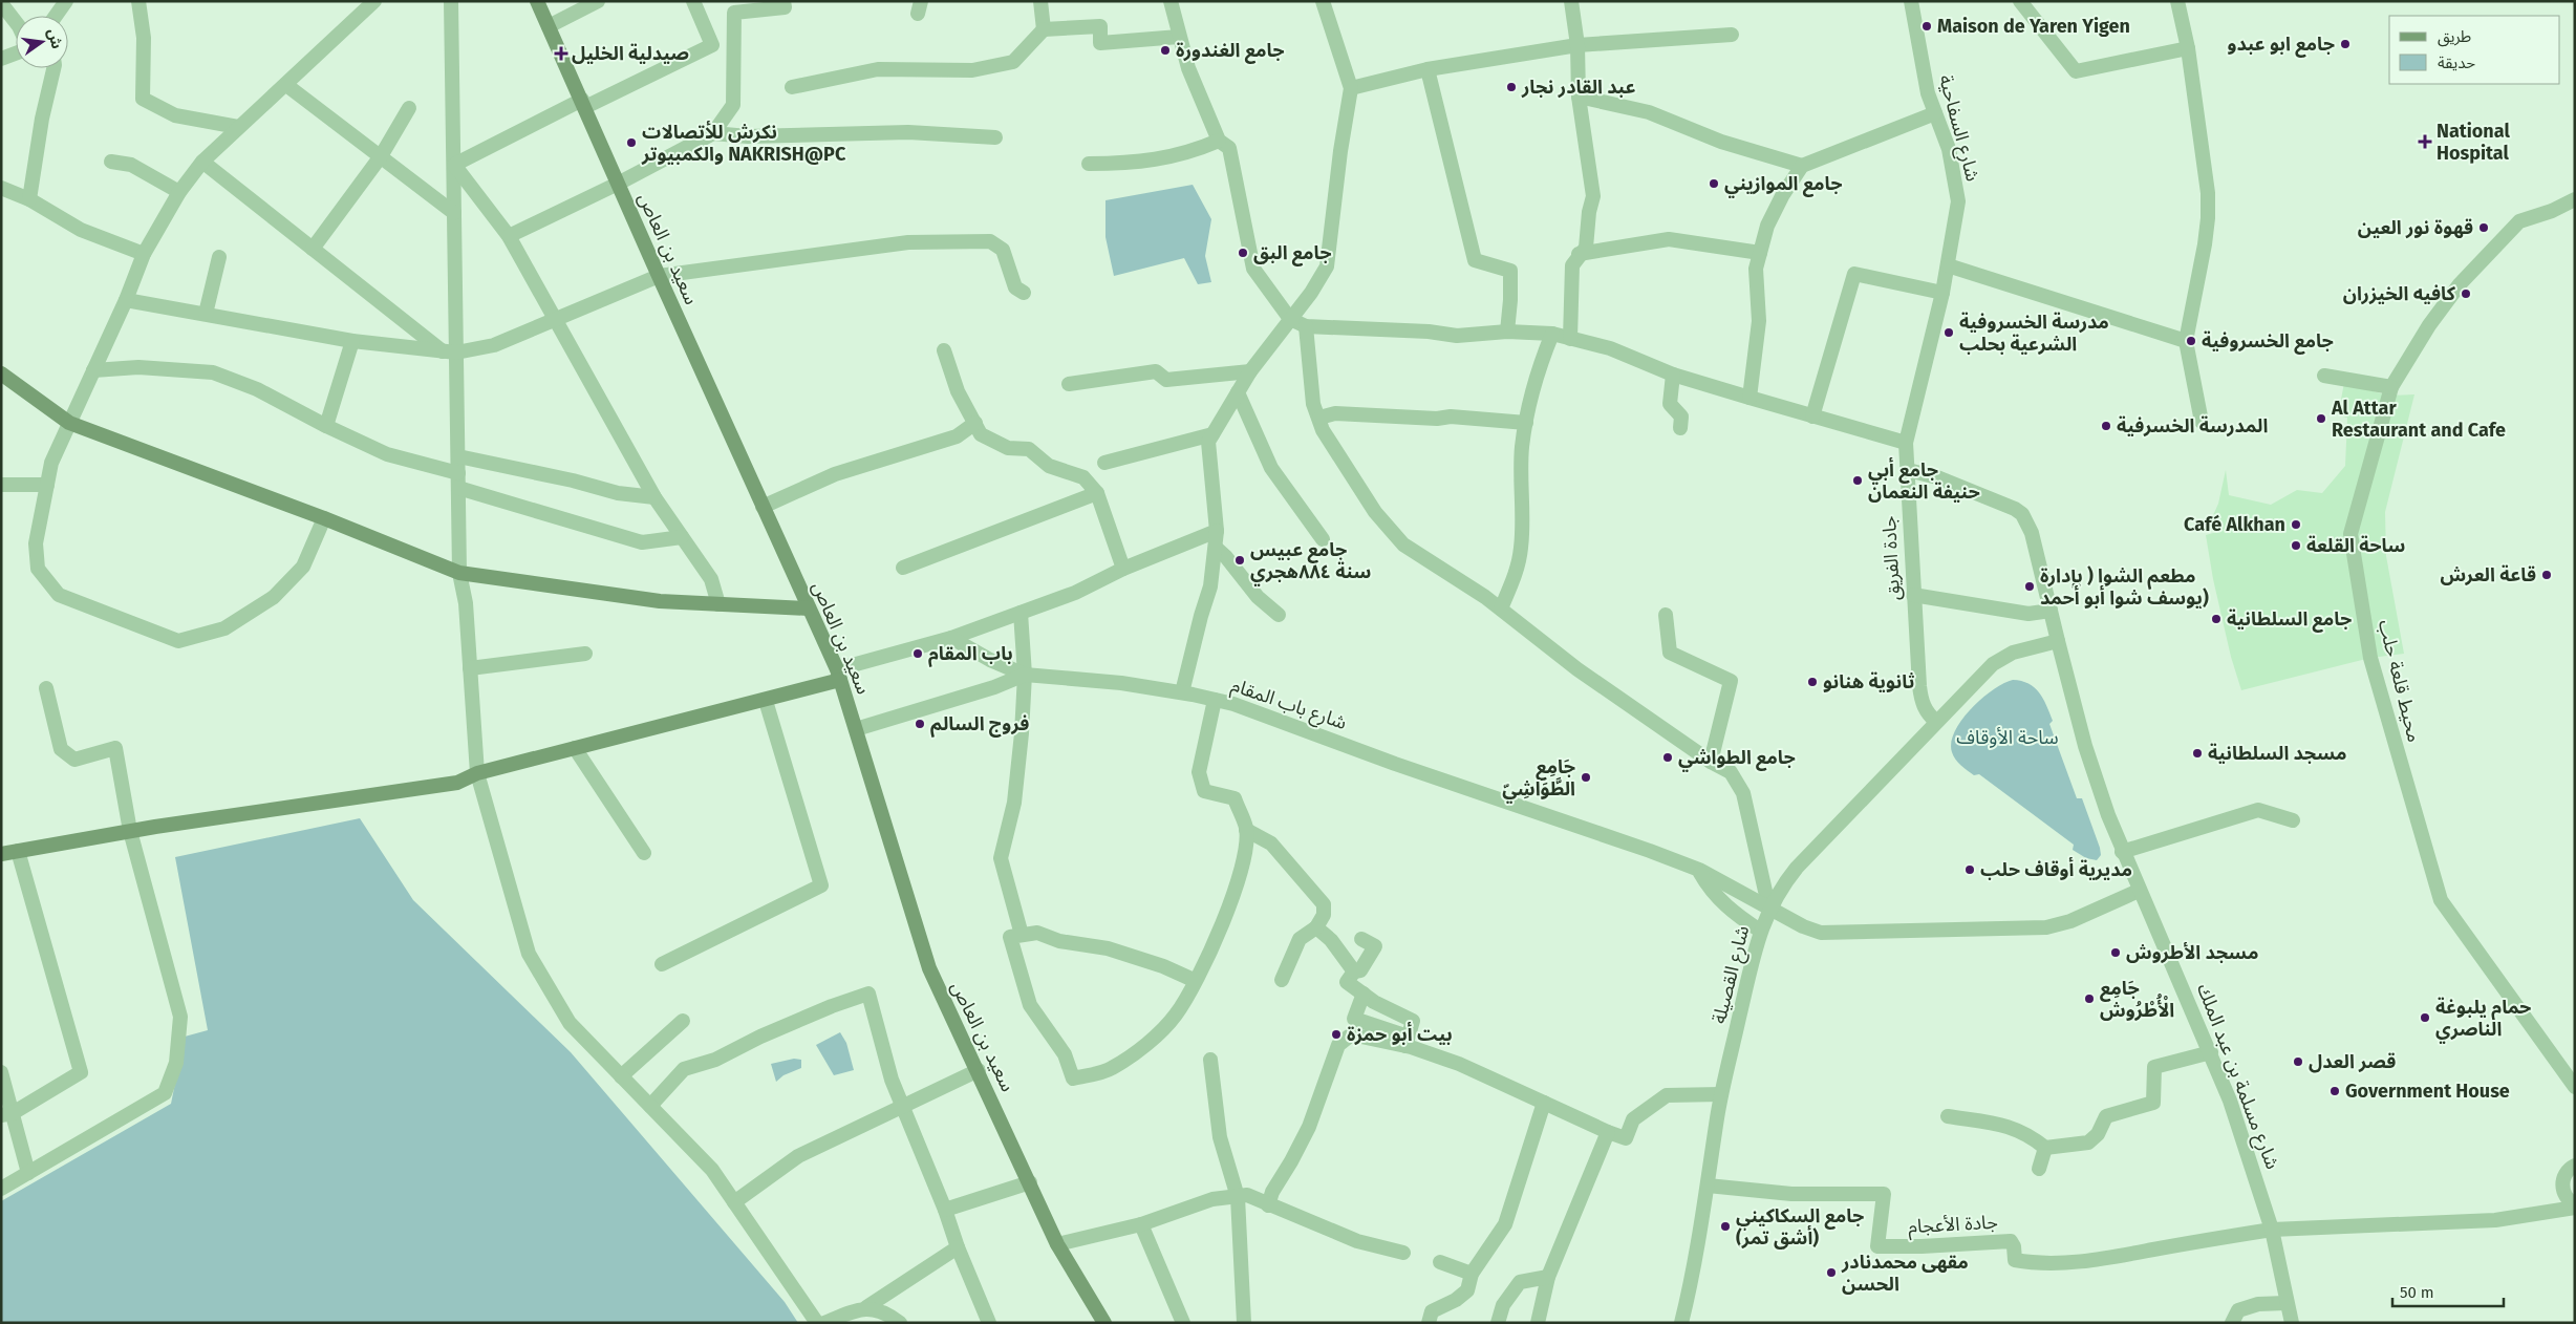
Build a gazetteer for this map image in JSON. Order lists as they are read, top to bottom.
{
  "streets": {
    "main road": ["سعيد بن العاص"],
    "street": [
      "شارع السفاحية",
      "جادة الفريق",
      "محيط قلعة حلب",
      "شارع باب المقام",
      "شارع القصيلة",
      "شارع مسلمة بن عبد الملك",
      "جادة الأعجام"
    ]
  },
  "crossings": [
    ["شارع السفاحية", "جادة الفريق"],
    ["سعيد بن العاص", "شارع باب المقام"],
    ["جادة الفريق", "شارع القصيلة"],
    ["جادة الفريق", "شارع مسلمة بن عبد الملك"],
    ["شارع باب المقام", "شارع القصيلة"],
    ["شارع باب المقام", "شارع مسلمة بن عبد الملك"],
    ["شارع القصيلة", "شارع مسلمة بن عبد الملك"],
    ["شارع القصيلة", "جادة الأعجام"],
    ["شارع مسلمة بن عبد الملك", "جادة الأعجام"]
  ],
  "parks": ["ساحة الأوقاف"],
  "places": {
    "other": [
      "Maison de Yaren Yigen",
      "جامع ابو عبدو",
      "جامع الغندورة",
      "عبد القادر نجار",
      "نكرش للأتصالات والكمبيوتر NAKRISH@PC",
      "جامع الموازيني",
      "قهوة نور العين",
      "جامع البق",
      "كافيه الخيزران",
      "مدرسة الخسروفية الشرعية بحلب",
      "جامع الخسروفية",
      "Al Attar Restaurant and Cafe",
      "المدرسة الخسرفية",
      "جامع أبي حنيفة النعمان",
      "Café Alkhan",
      "ساحة القلعة",
      "جامع عبيس سنة ٨٨٤هجري",
      "قاعة العرش",
      "مطعم الشوا ( بإدارة يوسف شوا أبو أحمد)",
      "جامع السلطانية",
      "باب المقام",
      "ثانوية هنانو",
      "فروج السالم",
      "مسجد السلطانية",
      "جامع الطواشي",
      "جَامِع الطَّوَاشِيّ",
      "مديرية أوقاف حلب",
      "مسجد الأطروش",
      "جَامِع الْأُطْرُوش",
      "حمام يلبوغة الناصري",
      "بيت أبو حمزة",
      "قصر العدل",
      "Government House",
      "جامع السكاكيني (أشق تمر)",
      "مقهى محمدنادر الحسن"
    ],
    "health": ["صيدلية الخليل", "National Hospital"]
  },
  "legend": ["طريق", "حديقة"],
  "scale_bar": "50 m",
  "north": "right"
}
